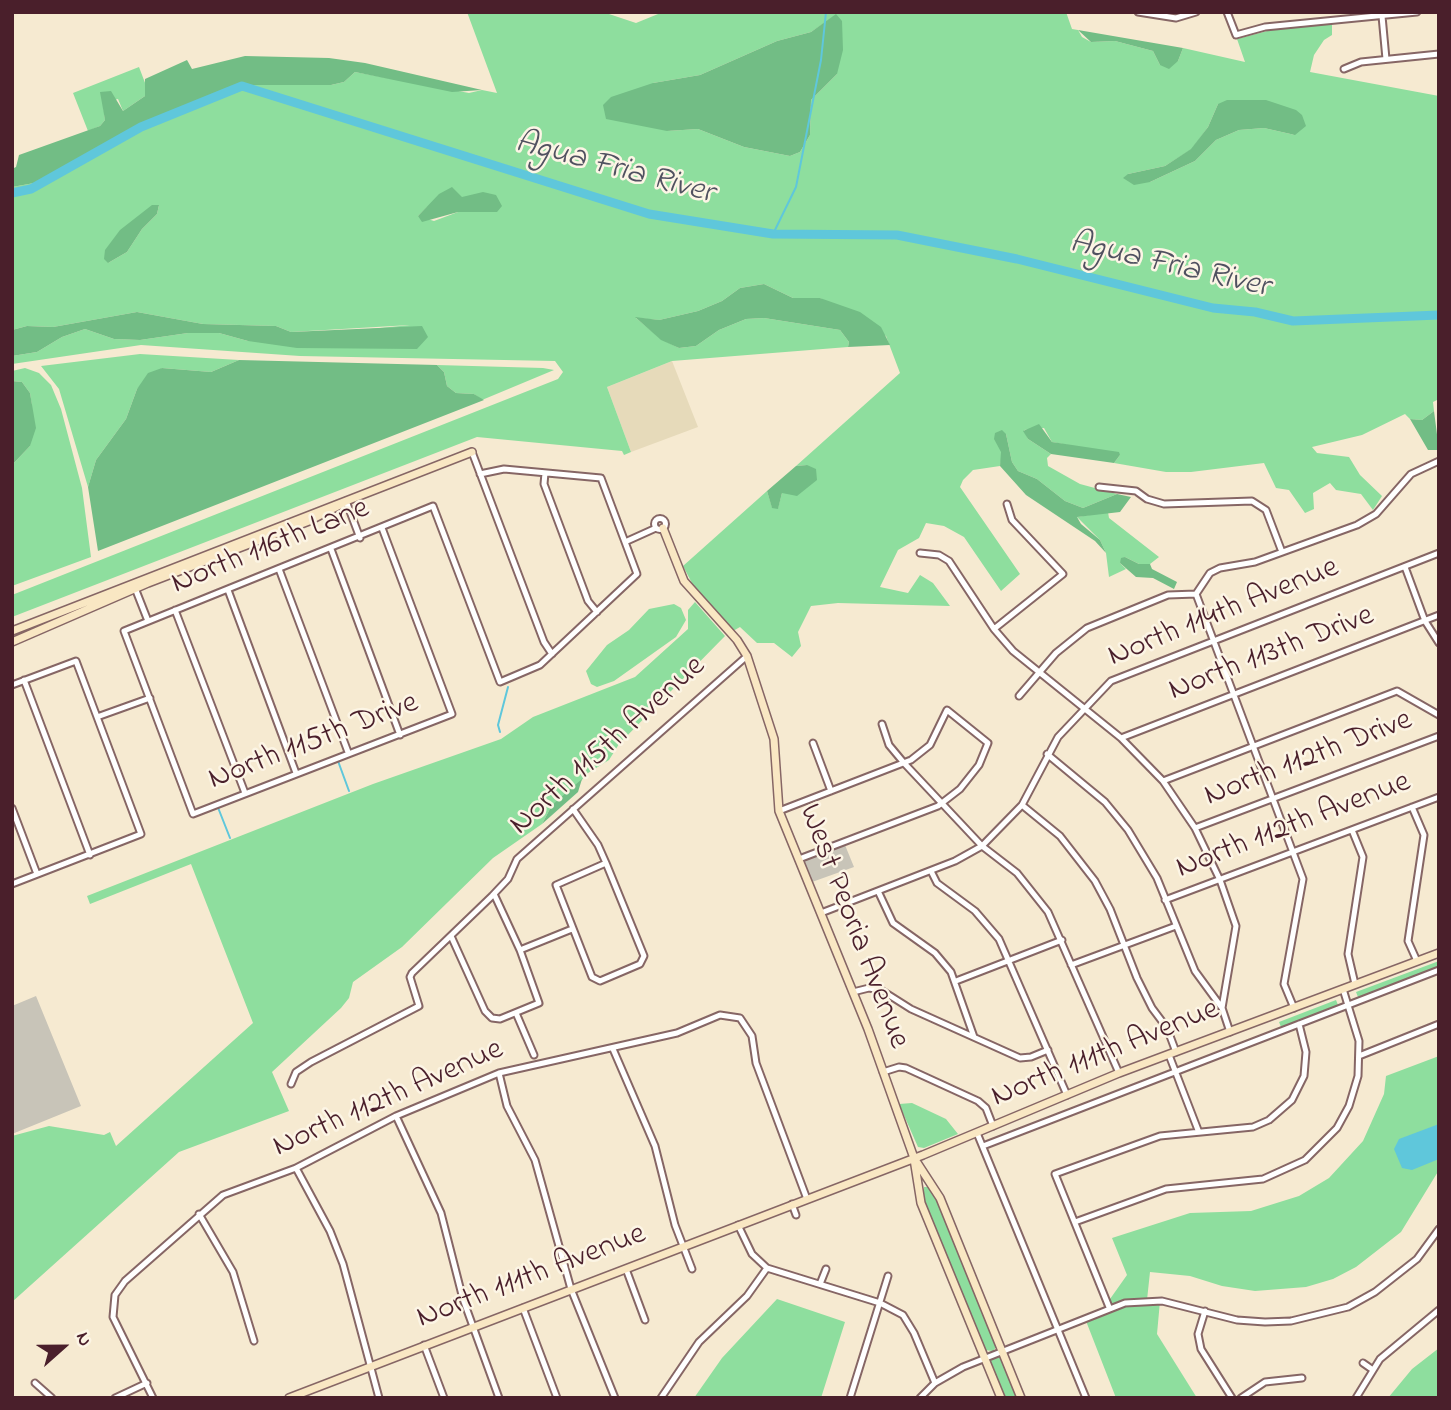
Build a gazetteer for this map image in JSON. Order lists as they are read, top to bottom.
{
  "streets": {
    "street": [
      "North 116th Lane",
      "North 114th Avenue",
      "North 113th Drive",
      "North 115th Drive",
      "North 115th Avenue",
      "North 112th Drive",
      "North 112th Avenue",
      "West Peoria Avenue",
      "North 111th Avenue"
    ]
  },
  "crossings": [
    ["North 116th Lane", "North 115th Drive"],
    ["North 114th Avenue", "West Peoria Avenue"],
    ["North 115th Avenue", "West Peoria Avenue"],
    ["North 112th Avenue", "North 111th Avenue"],
    ["West Peoria Avenue", "North 111th Avenue"]
  ],
  "water": ["Agua Fria River"],
  "north": "right"
}
